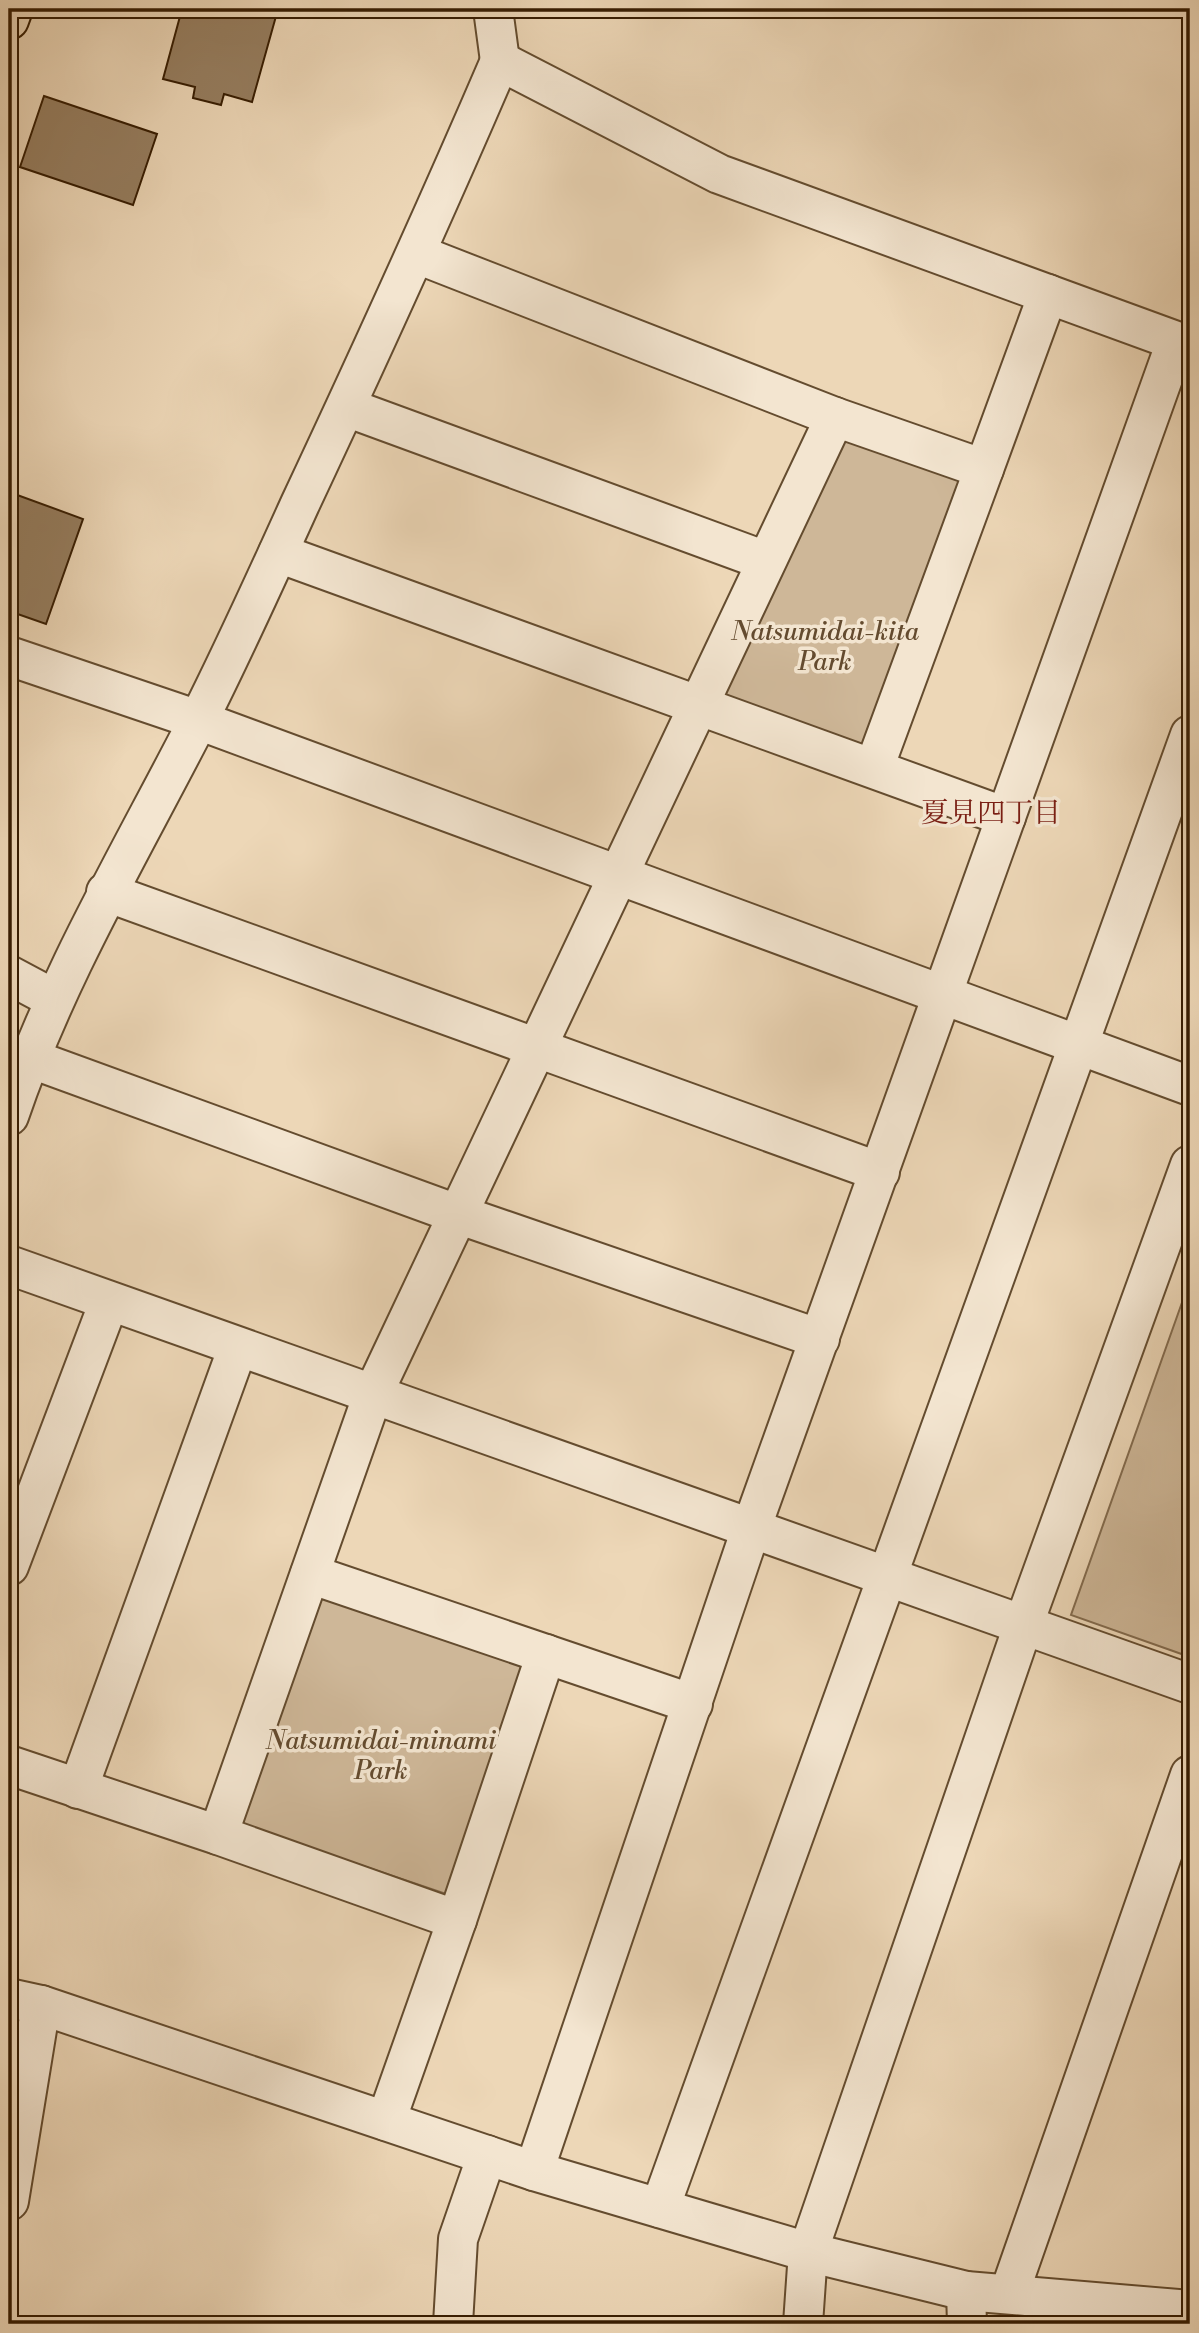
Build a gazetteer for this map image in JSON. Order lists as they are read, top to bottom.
{
  "districts": ["夏見四丁目"],
  "parks": ["Natsumidai-kita Park", "Natsumidai-minami Park"]
}
